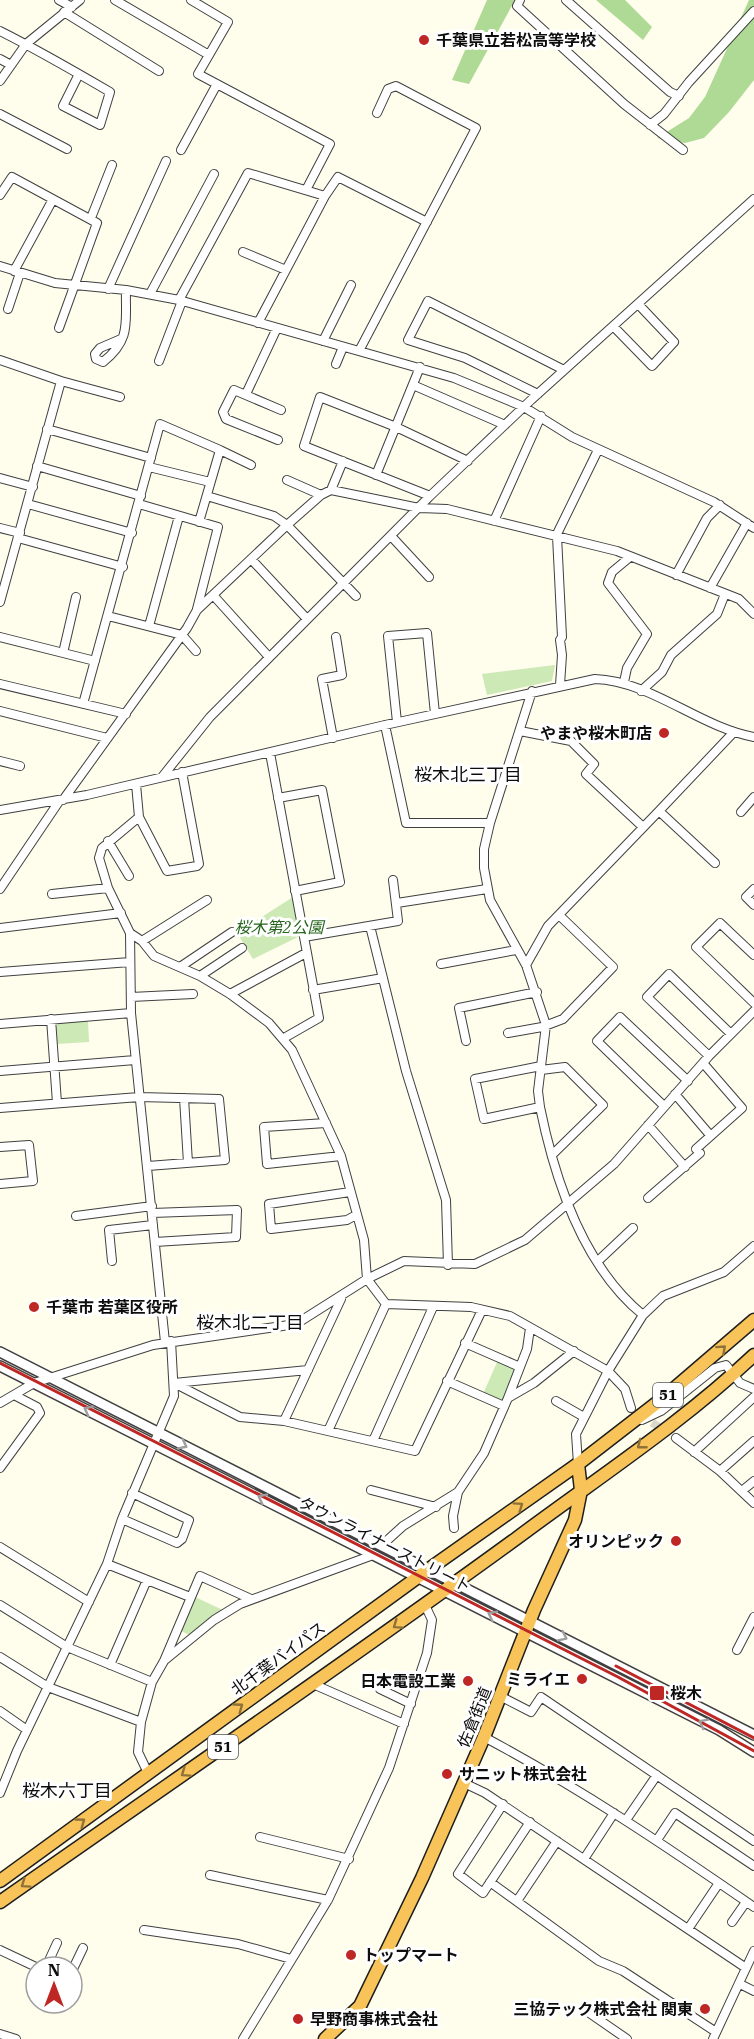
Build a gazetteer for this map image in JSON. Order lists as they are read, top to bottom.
{
  "streets": {
    "highway": ["51", "北千葉バイパス", "佐倉街道"],
    "street": ["タウンライナーストリート"]
  },
  "crossings": [
    ["51", "タウンライナーストリート"],
    ["51", "北千葉バイパス"],
    ["51", "佐倉街道"],
    ["タウンライナーストリート", "北千葉バイパス"],
    ["タウンライナーストリート", "佐倉街道"],
    ["北千葉バイパス", "佐倉街道"]
  ],
  "districts": ["桜木北三丁目", "桜木北二丁目", "桜木六丁目"],
  "parks": ["桜木第2公園"],
  "places": {
    "other": [
      "千葉県立若松高等学校",
      "やまや桜木町店",
      "千葉市 若葉区役所",
      "オリンピック",
      "ミライエ",
      "日本電設工業",
      "サニット株式会社",
      "トップマート",
      "三協テック株式会社 関東",
      "早野商事株式会社"
    ],
    "transit": ["桜木"]
  },
  "north": "top"
}
